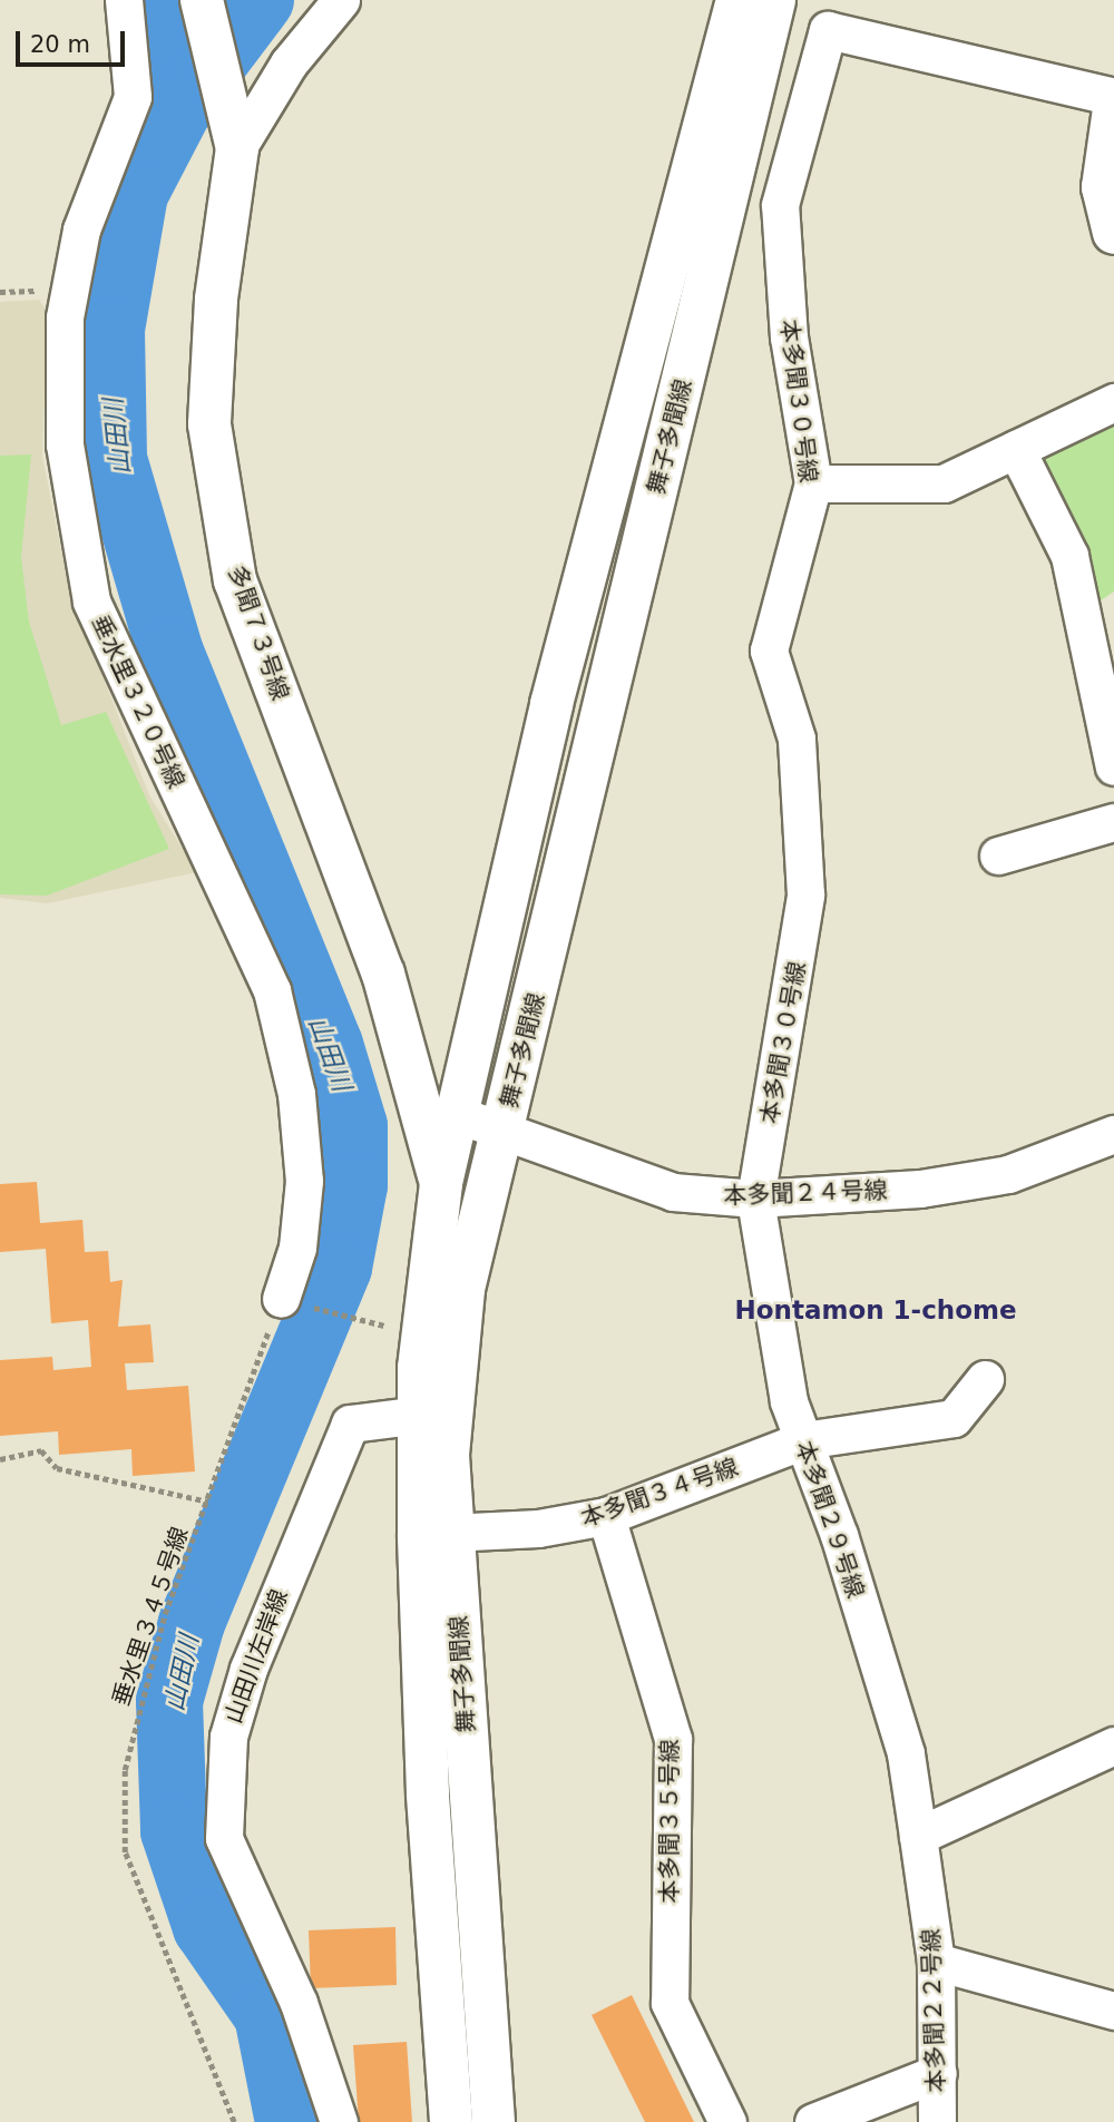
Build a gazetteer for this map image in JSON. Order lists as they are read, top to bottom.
{
  "streets": {
    "street": [
      "本多聞３０号線",
      "舞子多聞線",
      "多聞７３号線",
      "垂水里３２０号線",
      "本多聞２４号線",
      "本多聞３４号線",
      "本多聞２９号線",
      "山田川左岸線",
      "本多聞３５号線",
      "本多聞２２号線"
    ],
    "path": ["垂水里３４５号線"]
  },
  "crossings": [
    ["本多聞３０号線", "本多聞２４号線"],
    ["本多聞３０号線", "本多聞２９号線"],
    ["舞子多聞線", "多聞７３号線"],
    ["舞子多聞線", "本多聞２４号線"],
    ["舞子多聞線", "本多聞３４号線"],
    ["舞子多聞線", "山田川左岸線"],
    ["垂水里３２０号線", "垂水里３４５号線"],
    ["本多聞２４号線", "本多聞２９号線"],
    ["本多聞３４号線", "本多聞２９号線"],
    ["本多聞３４号線", "本多聞３５号線"],
    ["本多聞２９号線", "本多聞２２号線"]
  ],
  "districts": ["Hontamon 1-chome"],
  "water": ["山田川"],
  "scale_bar": "20 m"
}
